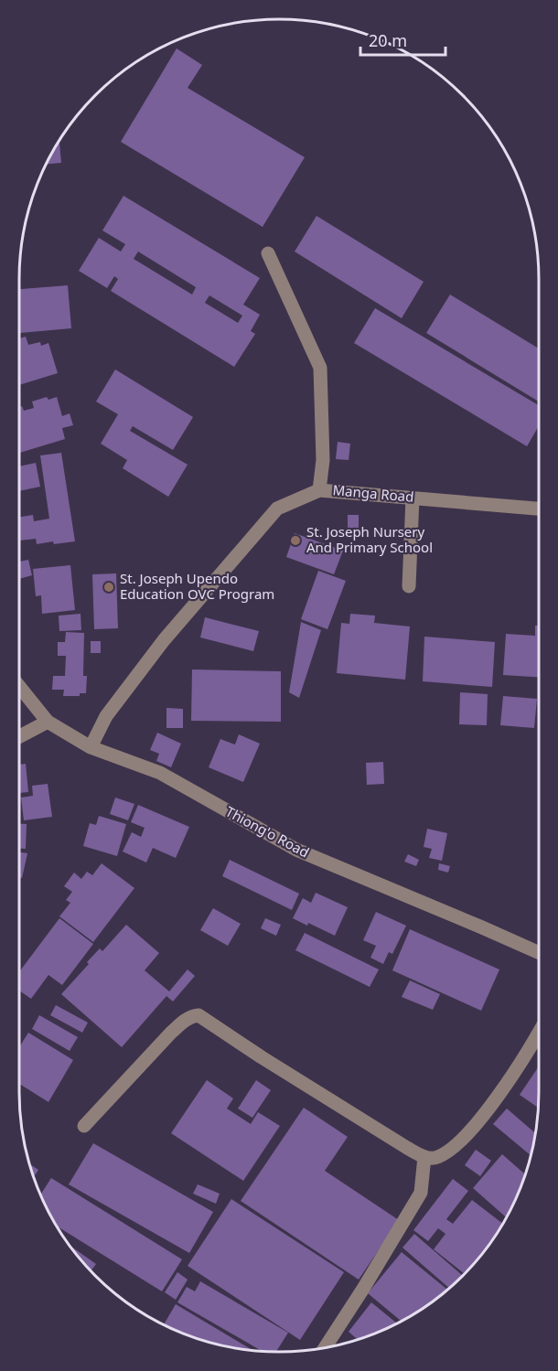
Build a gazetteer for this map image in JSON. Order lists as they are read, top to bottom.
{
  "streets": {
    "street": ["Manga Road", "Thiong'o Road"]
  },
  "crossings": [
    ["Manga Road", "Thiong'o Road"]
  ],
  "places": ["St. Joseph Nursery And Primary School", "St. Joseph Upendo Education OVC Program"],
  "scale_bar": "20 m"
}
